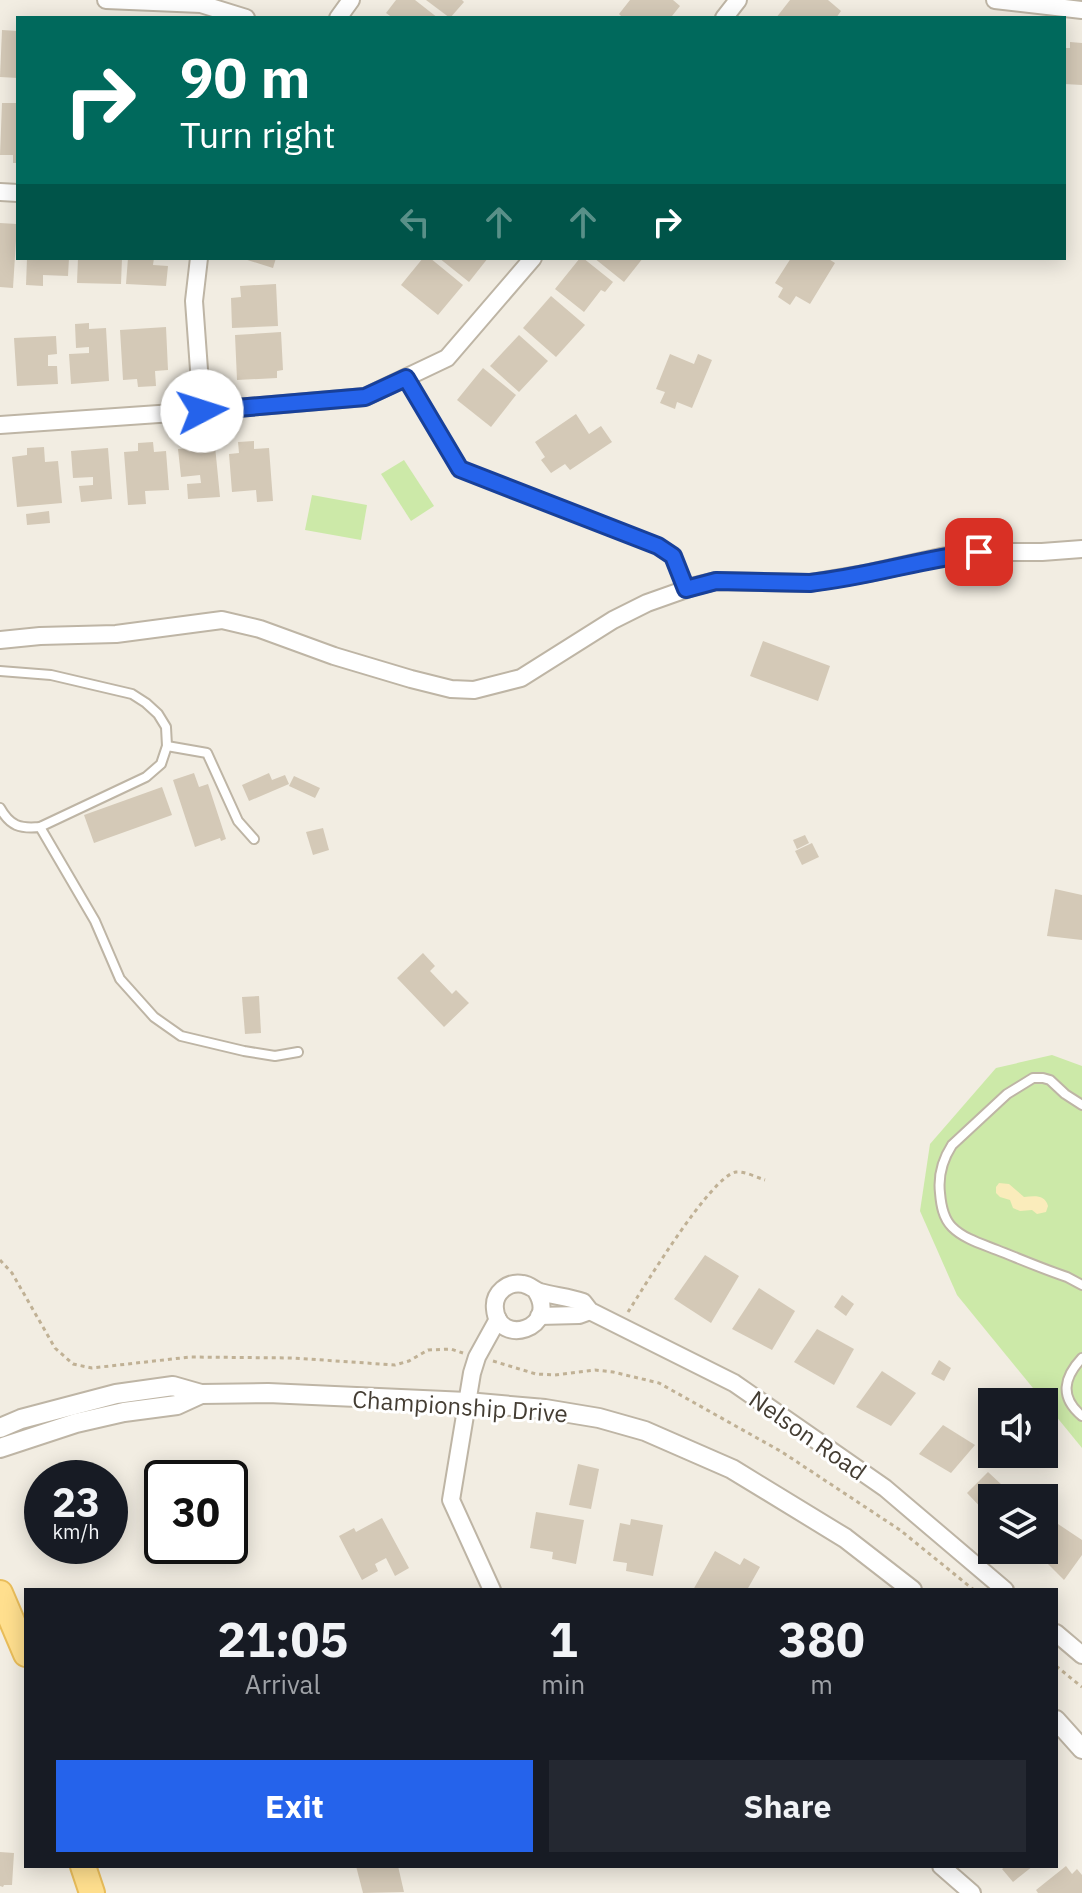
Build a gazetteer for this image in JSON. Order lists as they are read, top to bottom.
{
  "streets": {
    "street": ["Championship Drive", "Nelson Road"]
  },
  "crossings": [
    ["Championship Drive", "Nelson Road"]
  ],
  "page": {
    "turn": ["90 m", "Turn right"],
    "speed": "23 km/h",
    "limit": "30",
    "eta": [
      "21:05",
      "Arrival",
      "1",
      "min",
      "380",
      "m"
    ],
    "buttons": ["Exit", "Share"]
  }
}
